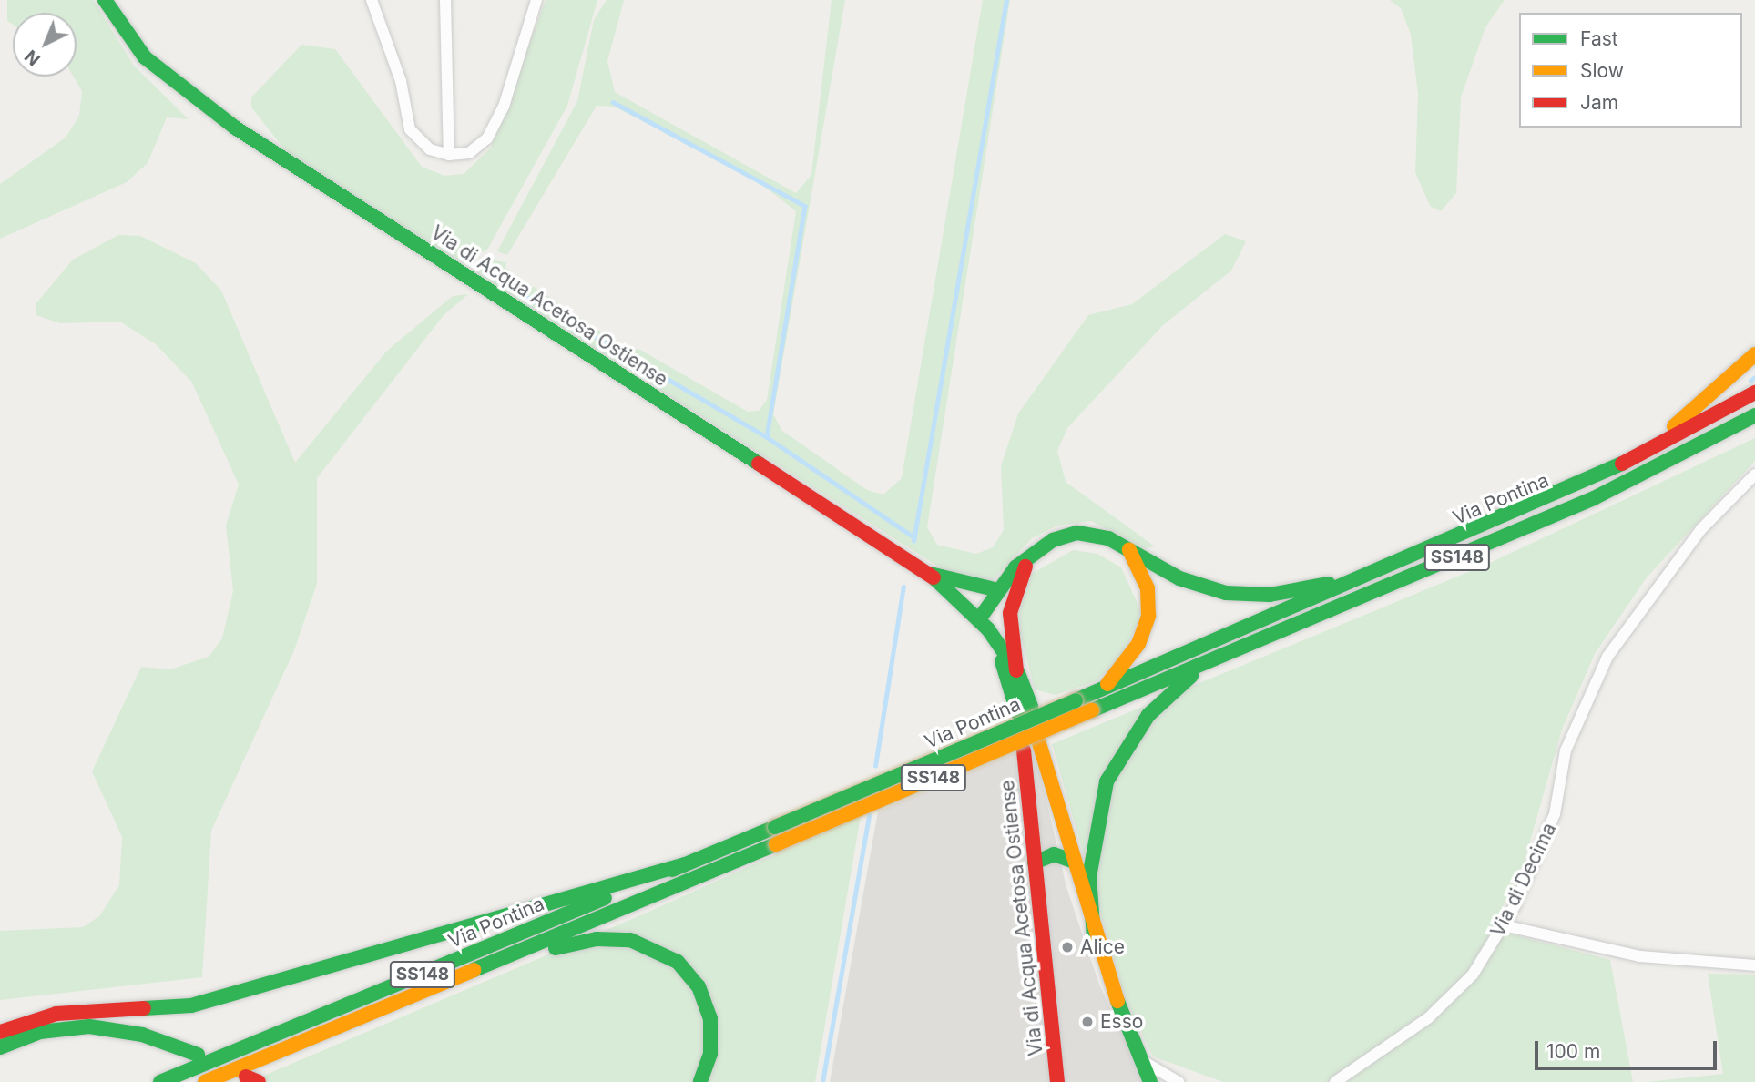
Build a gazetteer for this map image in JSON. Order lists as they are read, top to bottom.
{
  "streets": {
    "main road": ["Via di Acqua Acetosa Ostiense", "Via Pontina", "SS148"],
    "street": ["Via di Decima"]
  },
  "places": ["Alice", "Esso"],
  "legend": ["Fast", "Slow", "Jam"],
  "scale_bar": "100 m",
  "north": "bottom left"
}
